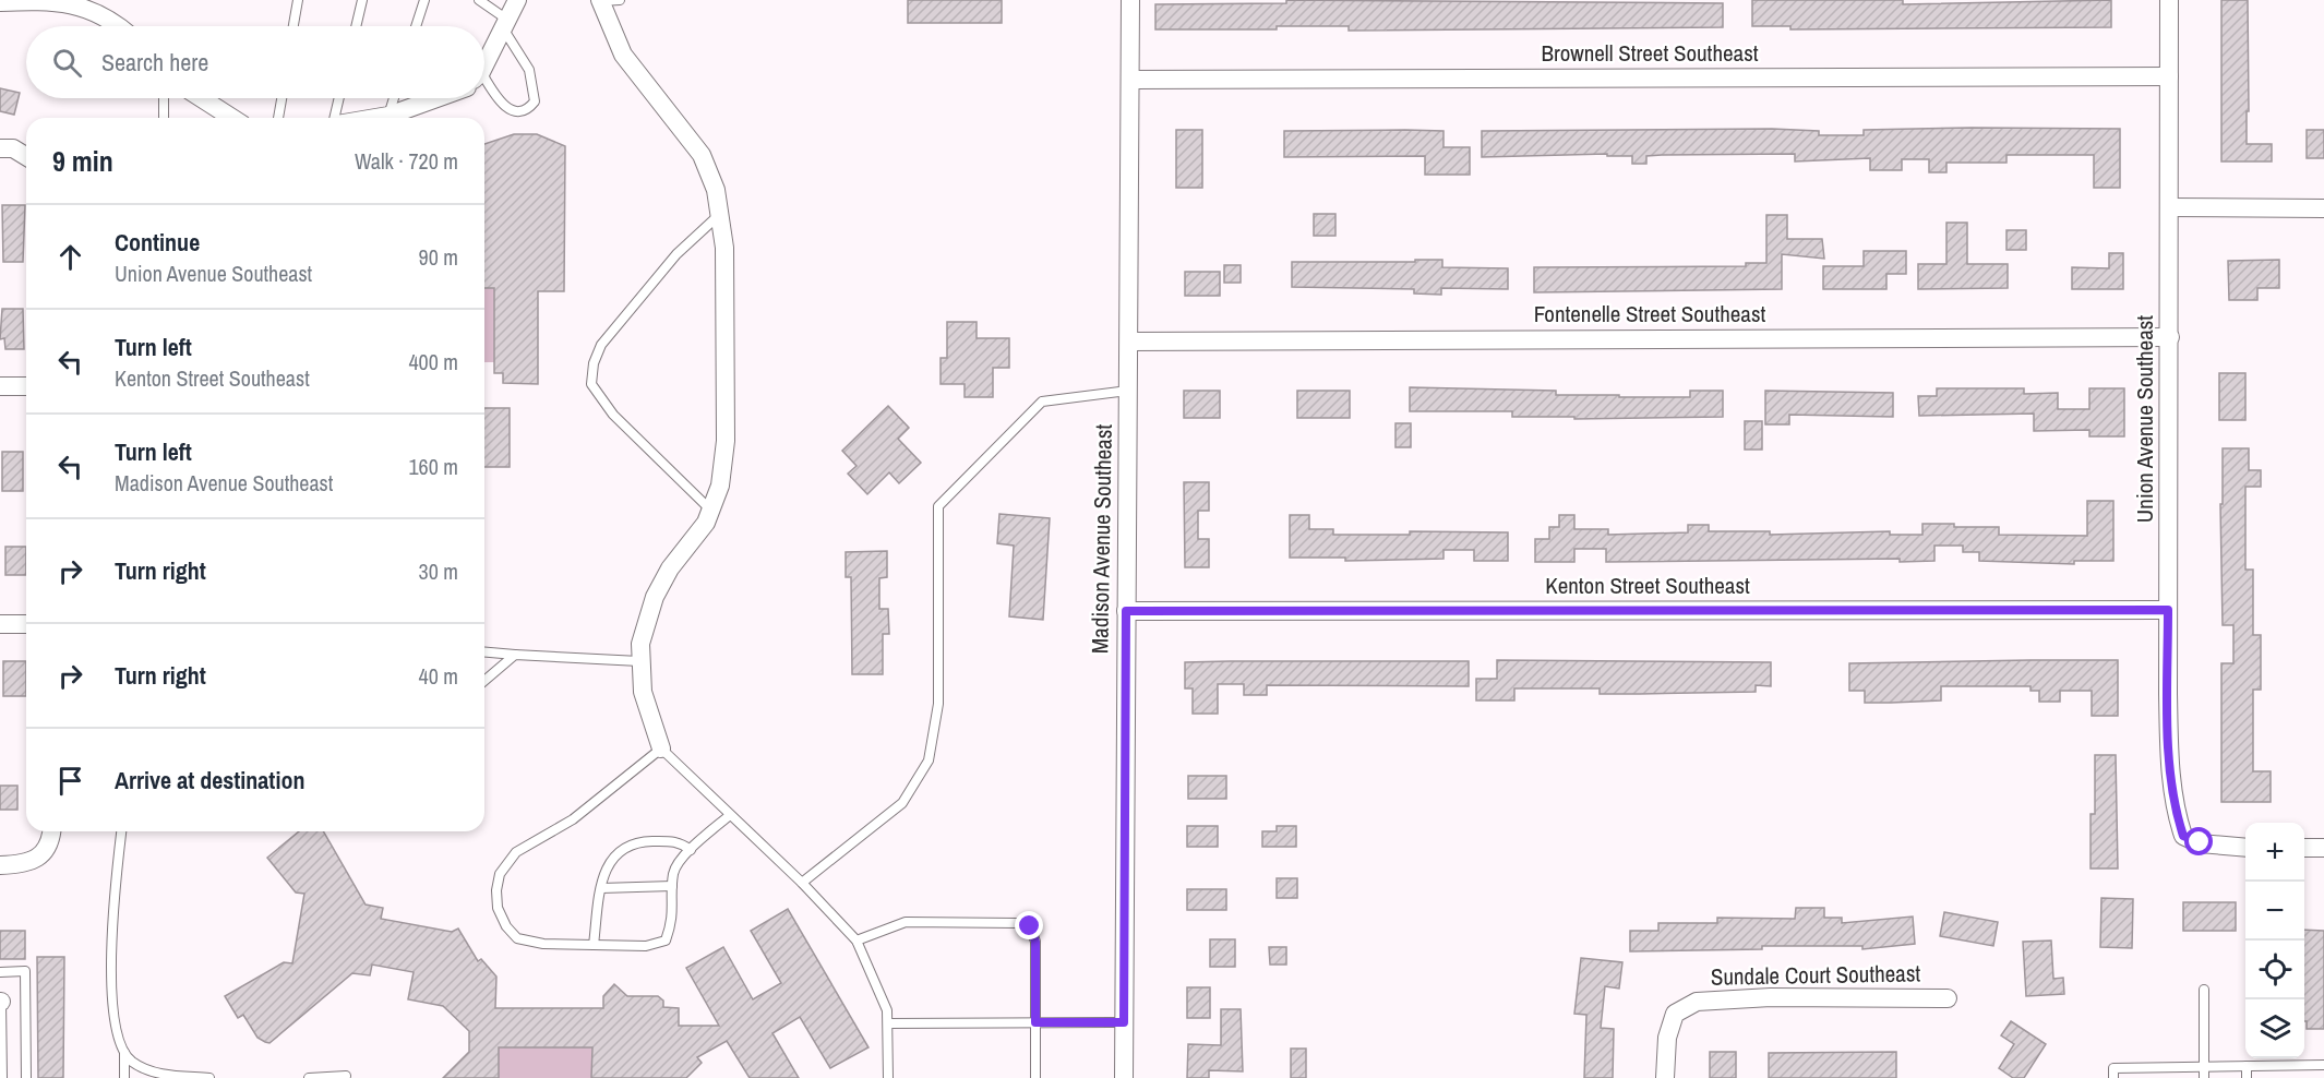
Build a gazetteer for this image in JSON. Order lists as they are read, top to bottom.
{
  "streets": {
    "street": [
      "Brownell Street Southeast",
      "Fontenelle Street Southeast",
      "Union Avenue Southeast",
      "Madison Avenue Southeast",
      "Kenton Street Southeast",
      "Sundale Court Southeast"
    ]
  },
  "crossings": [
    ["Brownell Street Southeast", "Union Avenue Southeast"],
    ["Brownell Street Southeast", "Madison Avenue Southeast"],
    ["Fontenelle Street Southeast", "Union Avenue Southeast"],
    ["Fontenelle Street Southeast", "Madison Avenue Southeast"],
    ["Union Avenue Southeast", "Kenton Street Southeast"],
    ["Madison Avenue Southeast", "Kenton Street Southeast"]
  ],
  "page": {
    "search": "Search here",
    "heading": ["9 min", "Walk · 720 m"],
    "list": [
      ["Continue", "Union Avenue Southeast", "90 m"],
      ["Turn left", "Kenton Street Southeast", "400 m"],
      ["Turn left", "Madison Avenue Southeast", "160 m"],
      ["Turn right", "30 m"],
      ["Turn right", "40 m"],
      "Arrive at destination"
    ],
    "map_buttons": ["+", "−"]
  }
}
